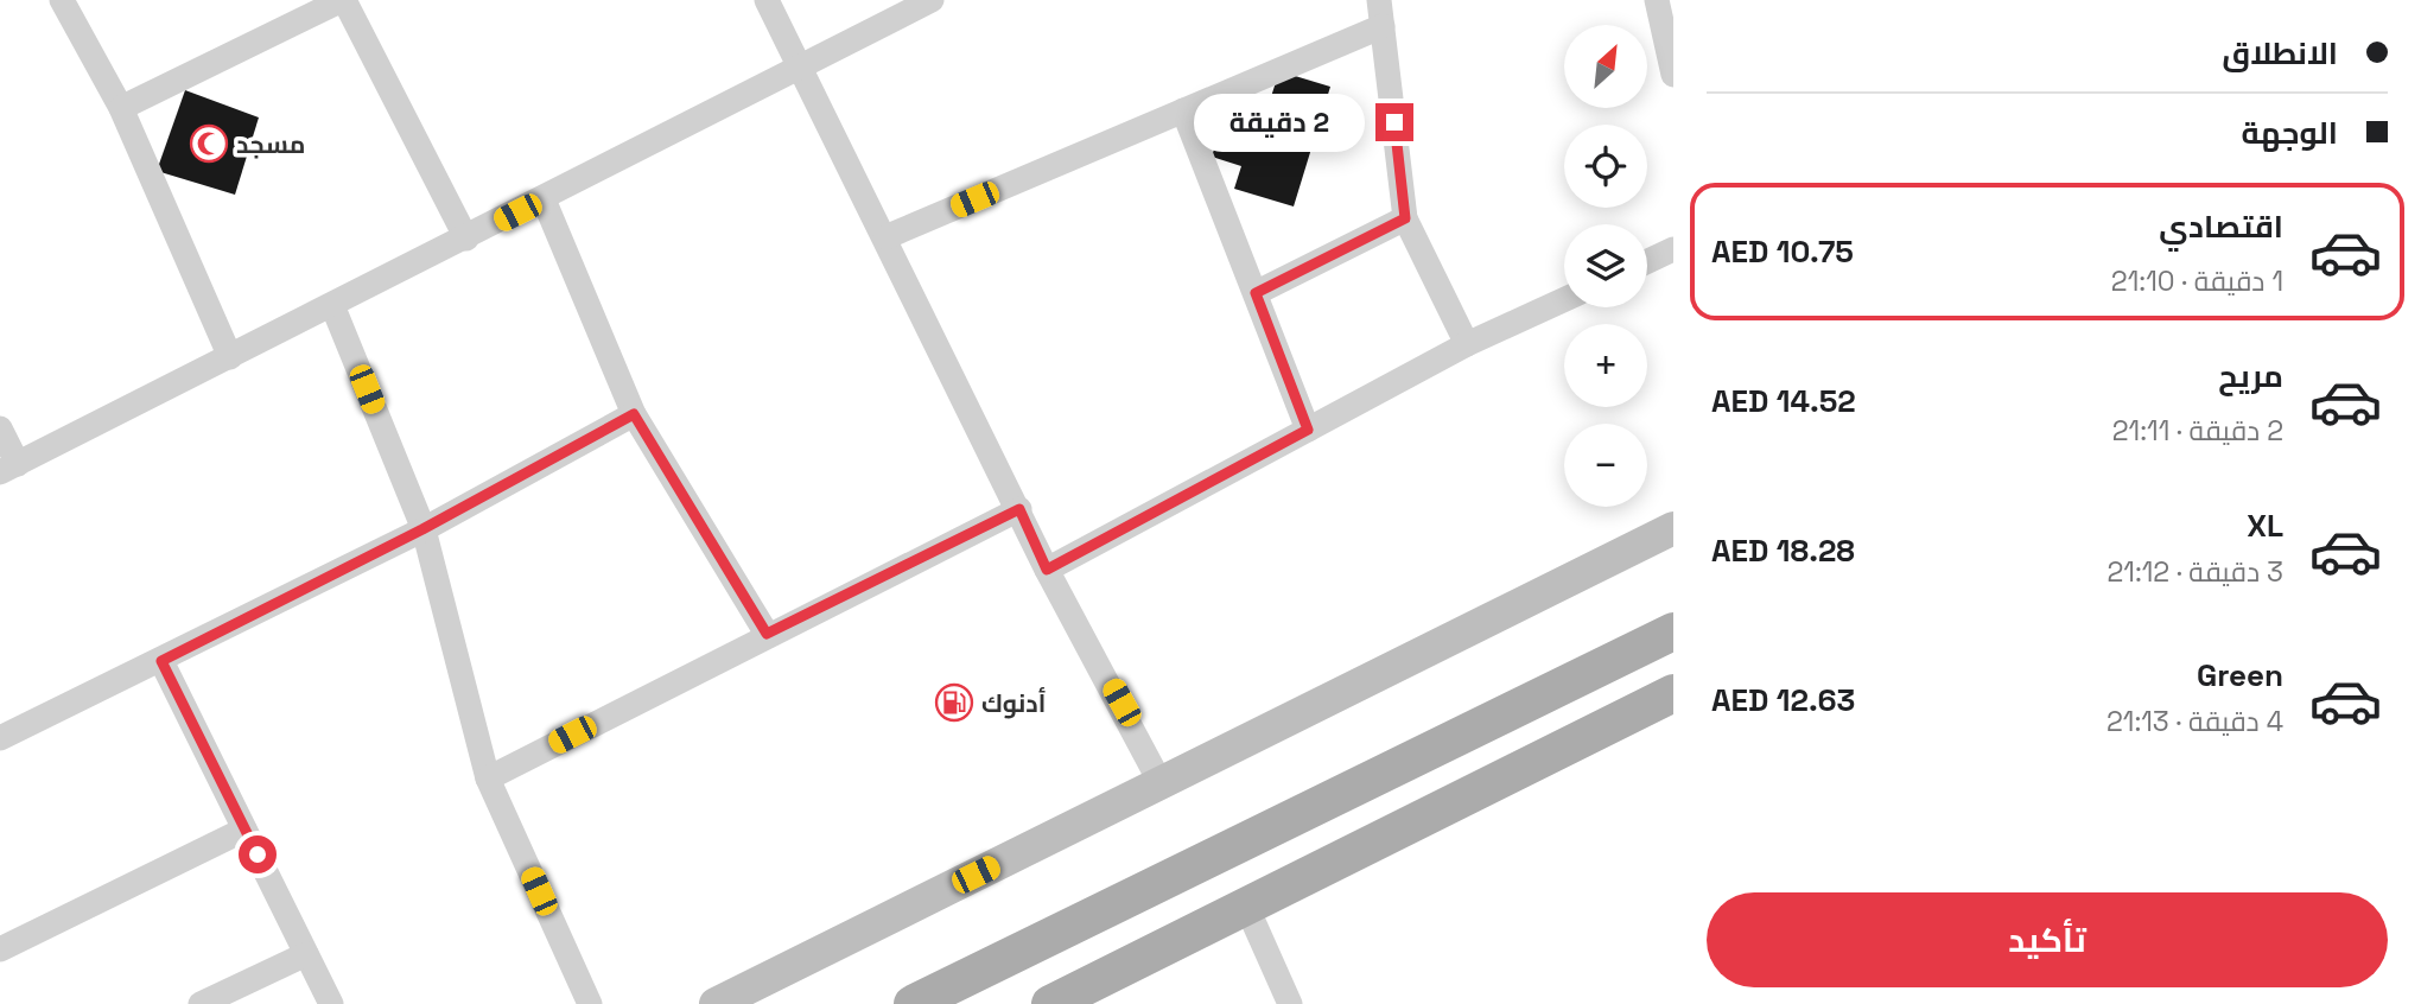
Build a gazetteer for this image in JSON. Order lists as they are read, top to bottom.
{
  "places": {
    "mosque": ["مسجد"],
    "fuel station": ["أدنوك"]
  },
  "north": "top right",
  "page": {
    "banner": ["الانطلاق", "الوجهة"],
    "map_buttons": ["+", "−"],
    "bubble": "2 دقيقة",
    "list": [
      {
        "name": "اقتصادي",
        "note": "1 دقيقة · 21:10",
        "value": "AED 10.75"
      },
      {
        "name": "مريح",
        "note": "2 دقيقة · 21:11",
        "value": "AED 14.52"
      },
      {
        "name": "XL",
        "note": "3 دقيقة · 21:12",
        "value": "AED 18.28"
      },
      {
        "name": "Green",
        "note": "4 دقيقة · 21:13",
        "value": "AED 12.63"
      }
    ],
    "buttons": "تأكيد"
  }
}
